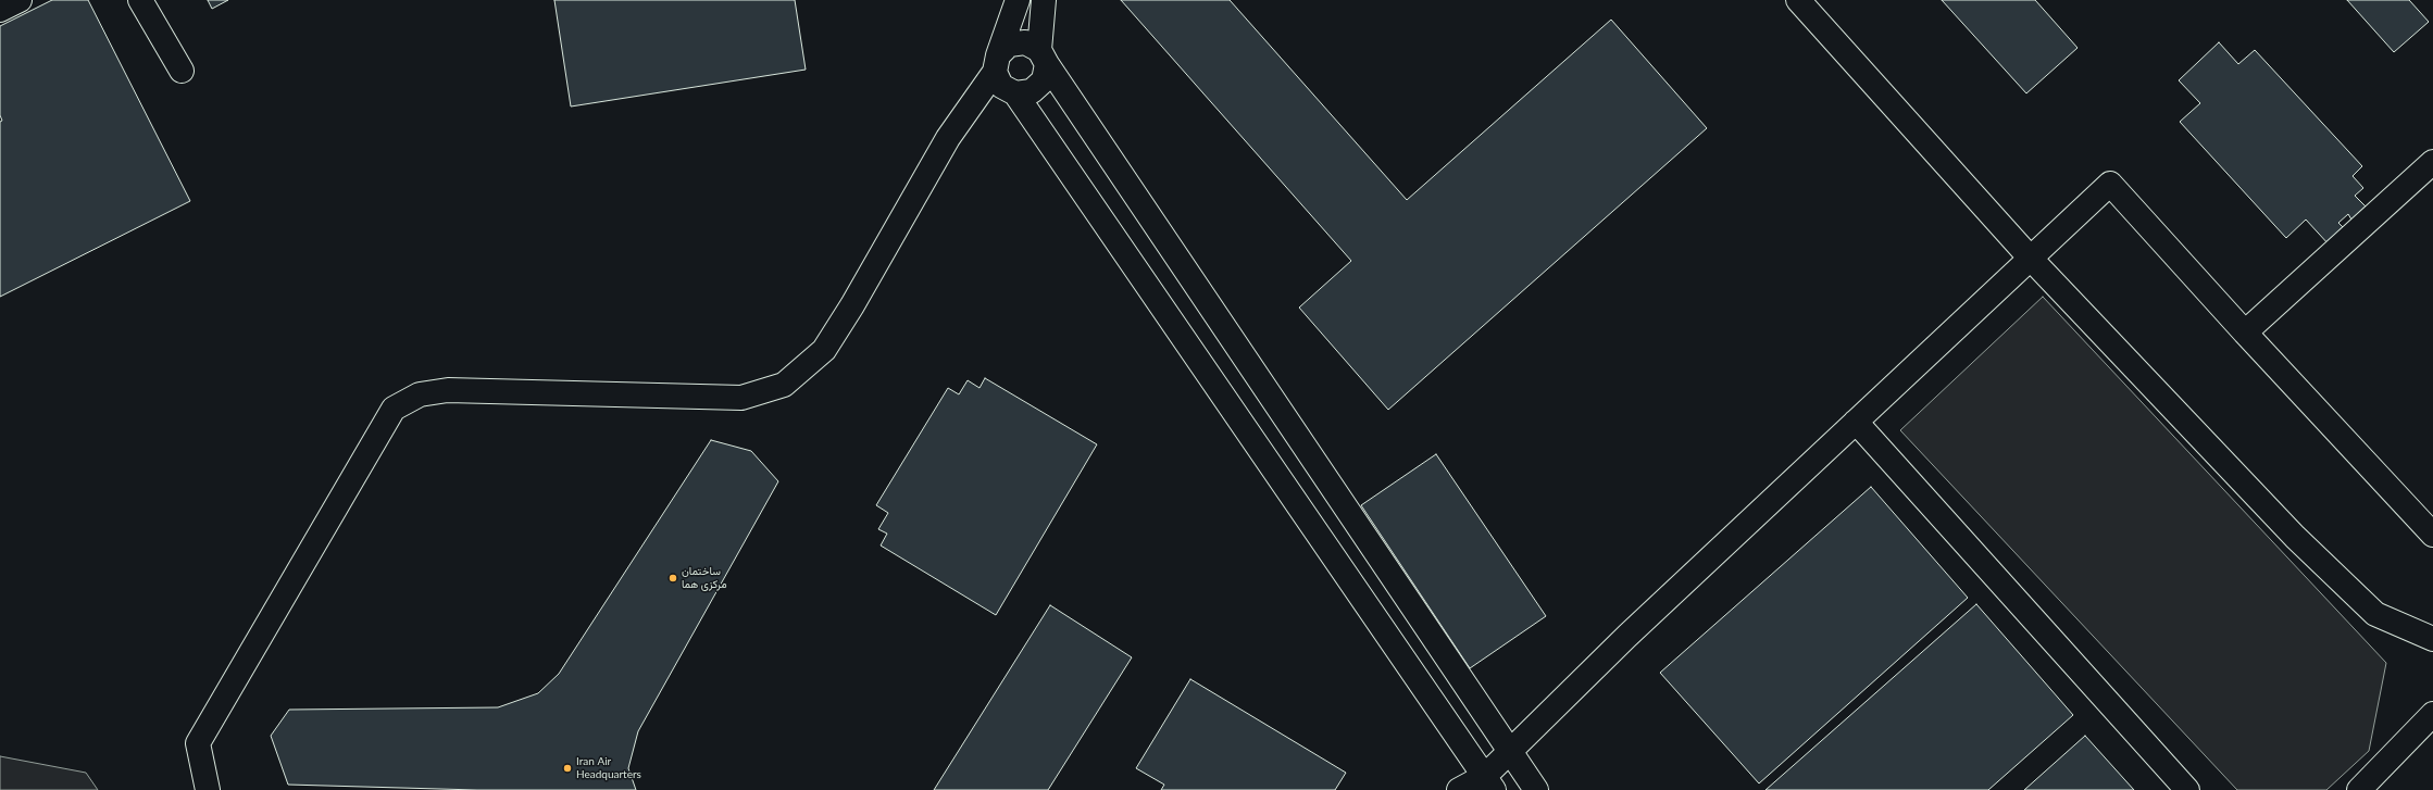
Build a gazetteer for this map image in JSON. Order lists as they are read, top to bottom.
{
  "places": ["ساختمان مرکزی هما", "Iran Air Headquarters"]
}
